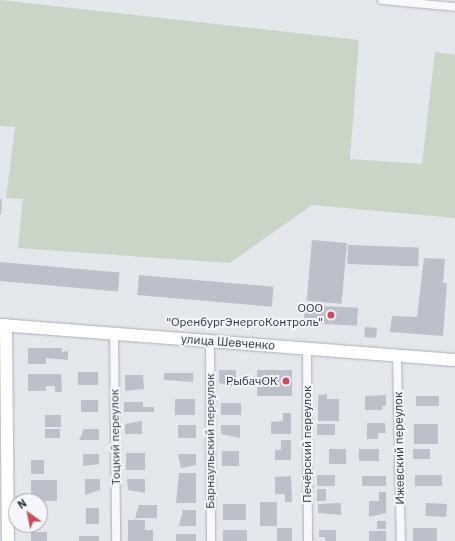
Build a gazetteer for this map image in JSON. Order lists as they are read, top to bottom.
{
  "streets": {
    "main road": ["улица Шевченко"],
    "street": [
      "Тоцкий переулок",
      "Барнаульский переулок",
      "Печёрский переулок",
      "Ижевский переулок"
    ]
  },
  "crossings": [
    ["улица Шевченко", "Тоцкий переулок"],
    ["улица Шевченко", "Барнаульский переулок"],
    ["улица Шевченко", "Печёрский переулок"],
    ["улица Шевченко", "Ижевский переулок"]
  ],
  "places": ["ООО \"ОренбургЭнергоКонтроль\"", "РыбачОК"],
  "north": "top left"
}
